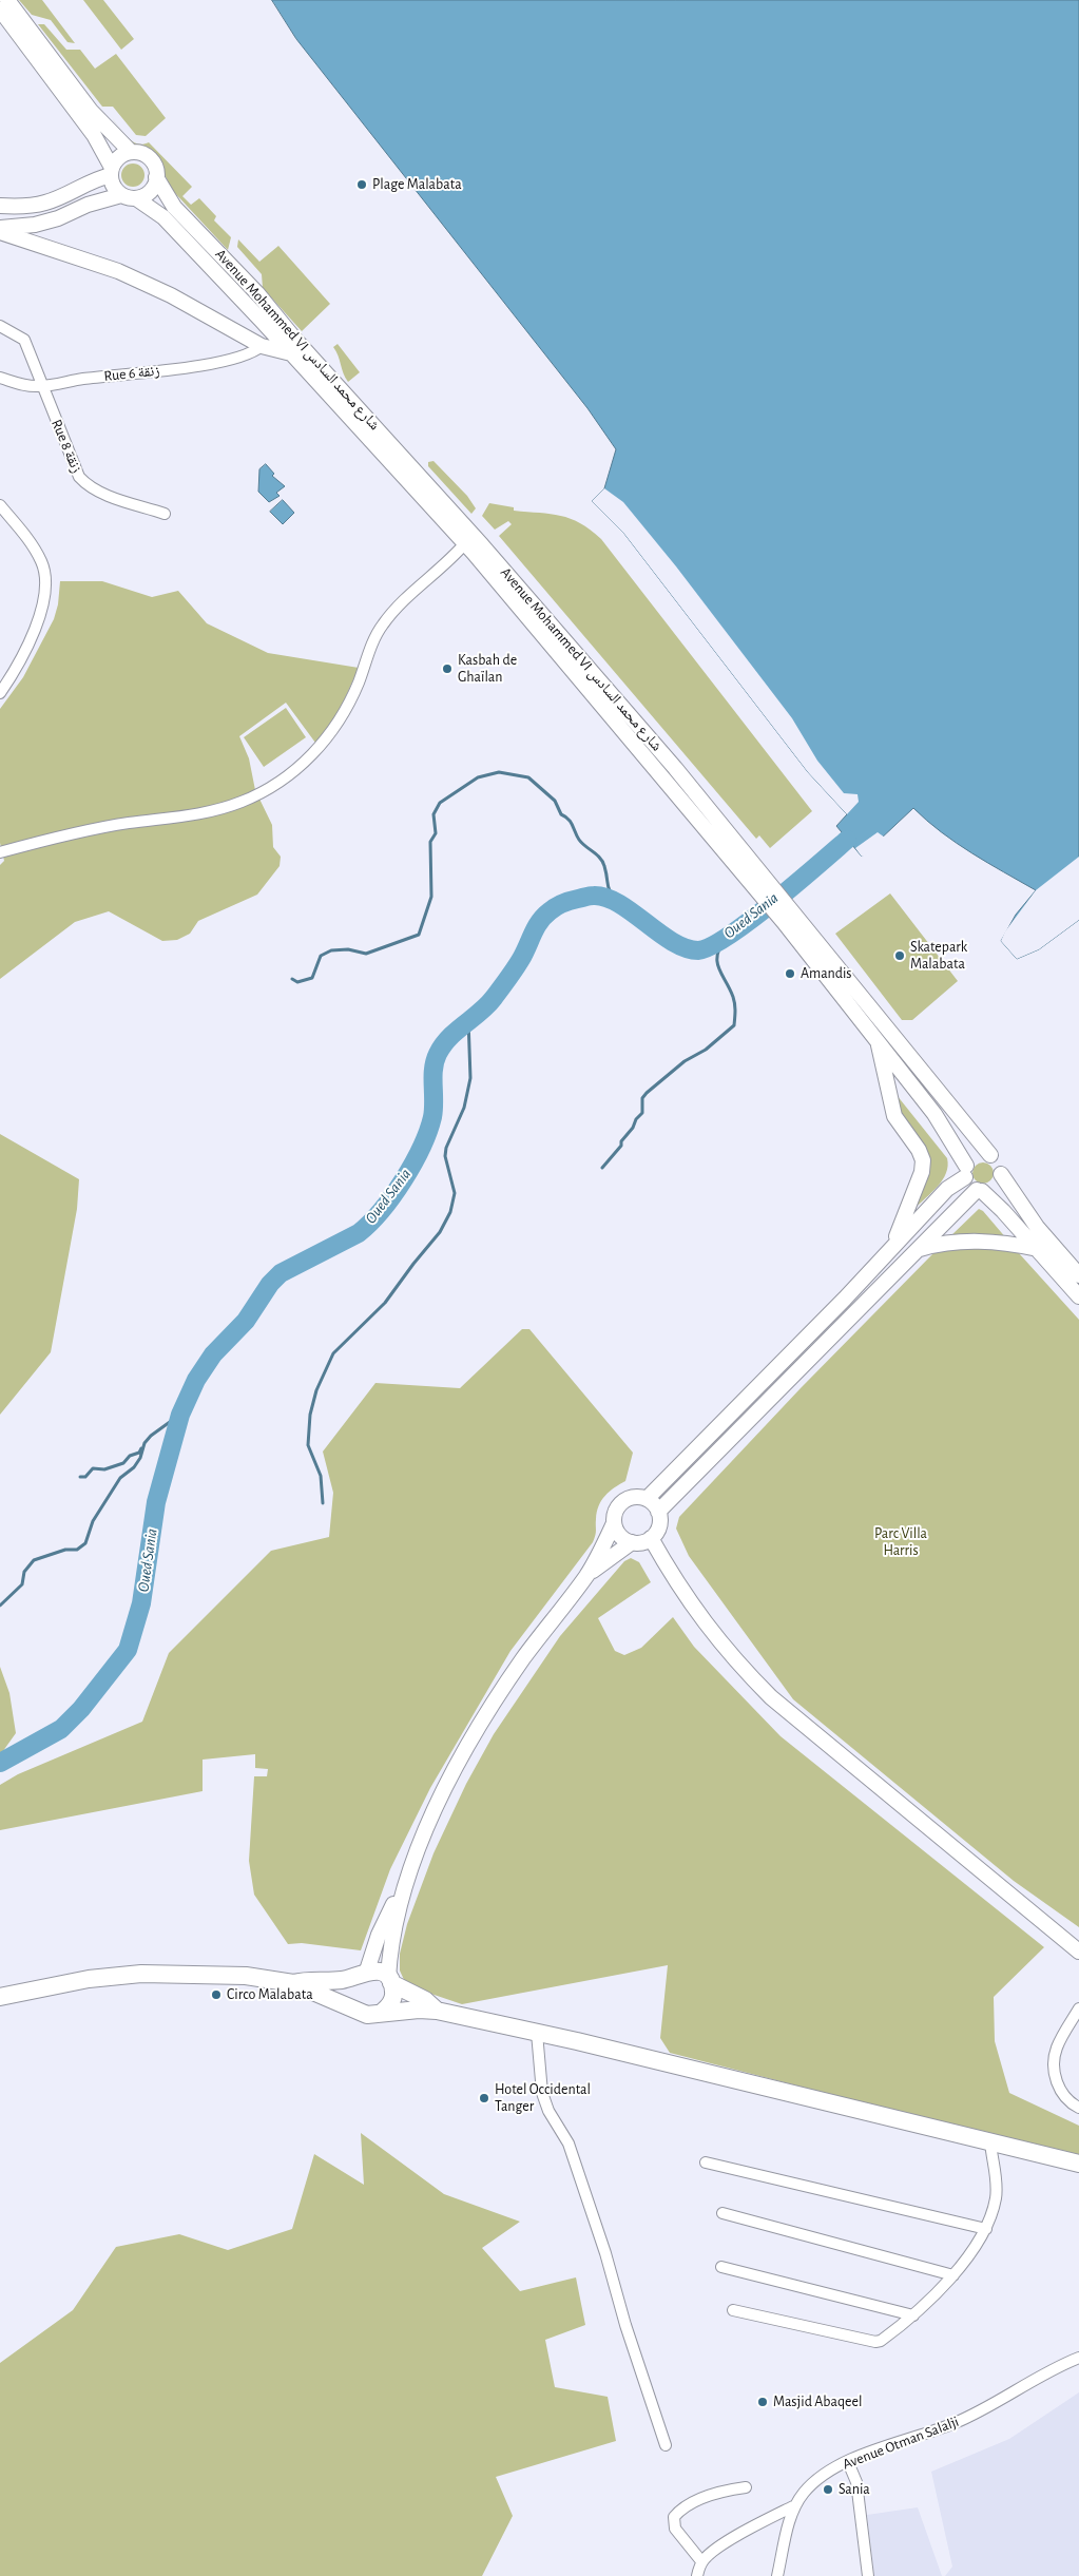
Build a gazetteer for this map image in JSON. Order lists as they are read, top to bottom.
{
  "streets": {
    "main road": ["Avenue Mohammed VI شارع محمد السادس"],
    "street": ["Rue 6 زنقة", "Rue 8 زنقة", "Avenue Otman Salalji"]
  },
  "crossings": [
    ["Rue 6 زنقة", "Rue 8 زنقة"]
  ],
  "water": ["Oued Sania"],
  "parks": ["Parc Villa Harris"],
  "places": [
    "Plage Malabata",
    "Kasbah de Ghaïlan",
    "Skatepark Malabata",
    "Amandis",
    "Circo Malabata",
    "Hotel Occidental Tanger",
    "Masjid Abaqeel",
    "Sania"
  ]
}
